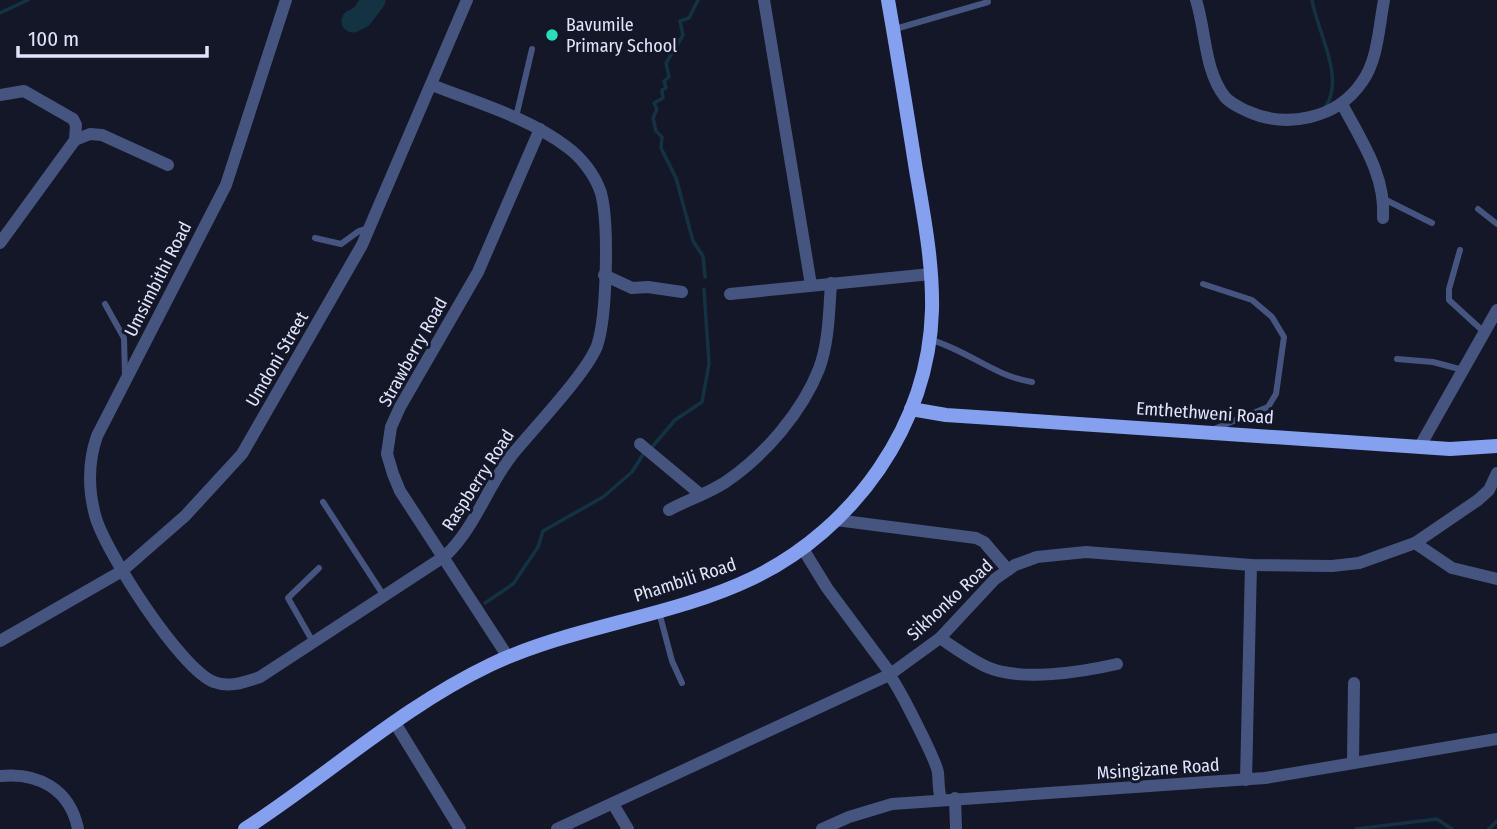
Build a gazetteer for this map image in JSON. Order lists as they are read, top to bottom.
{
  "streets": {
    "street": [
      "Umsimbithi Road",
      "Strawberry Road",
      "Umdoni Street",
      "Emthethweni Road",
      "Raspberry Road",
      "Phambili Road",
      "Sikhonko Road",
      "Msingizane Road"
    ]
  },
  "crossings": [
    ["Umsimbithi Road", "Umdoni Street"],
    ["Umsimbithi Road", "Raspberry Road"],
    ["Strawberry Road", "Raspberry Road"],
    ["Strawberry Road", "Phambili Road"],
    ["Umdoni Street", "Raspberry Road"],
    ["Emthethweni Road", "Phambili Road"]
  ],
  "places": ["Bavumile Primary School"],
  "scale_bar": "100 m"
}
